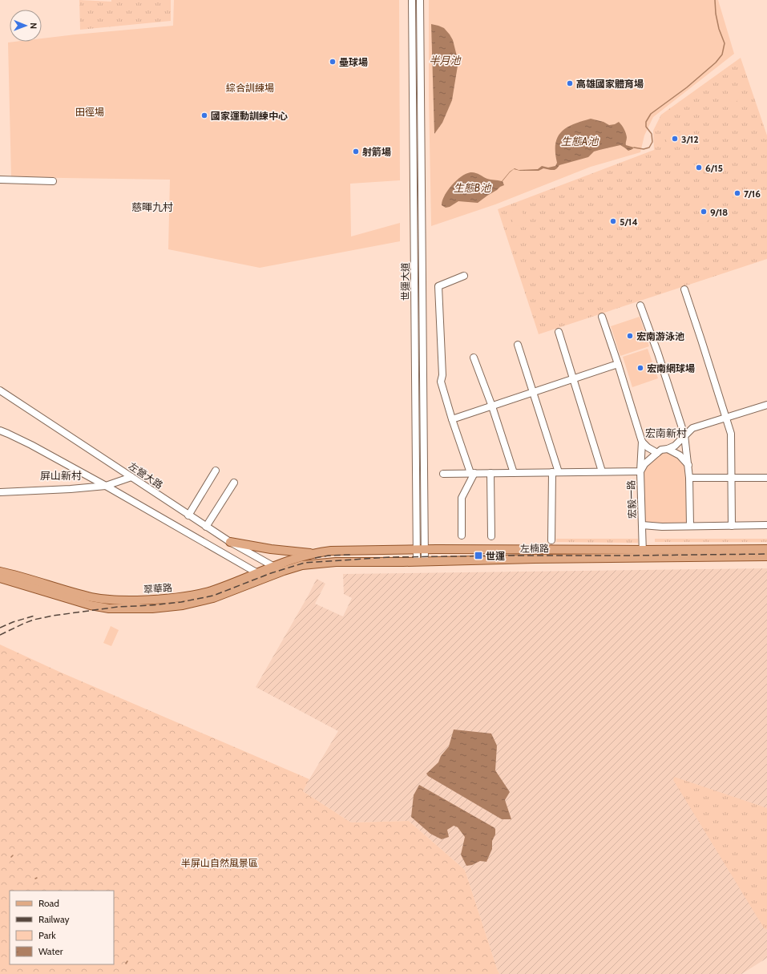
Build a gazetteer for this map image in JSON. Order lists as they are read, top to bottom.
{
  "streets": {
    "main road": ["左楠路", "翠華路"],
    "street": ["世運大道", "左營大路", "宏毅一路"]
  },
  "crossings": [
    ["世運大道", "左楠路"],
    ["左營大路", "左楠路"],
    ["左營大路", "翠華路"],
    ["宏毅一路", "左楠路"],
    ["左楠路", "翠華路"]
  ],
  "districts": ["慈暉九村", "宏南新村", "屏山新村"],
  "water": ["半月池", "生態A池", "生態B池"],
  "parks": ["綜合訓練場", "田徑場", "半屏山自然風景區"],
  "places": {
    "other": [
      "壘球場",
      "高雄國家體育場",
      "國家運動訓練中心",
      "3/12",
      "射箭場",
      "6/15",
      "7/16",
      "9/18",
      "5/14",
      "宏南游泳池",
      "宏南網球場"
    ],
    "transit": ["世運"]
  },
  "legend": [
    "Road",
    "Railway",
    "Park",
    "Water"
  ],
  "north": "right"
}
